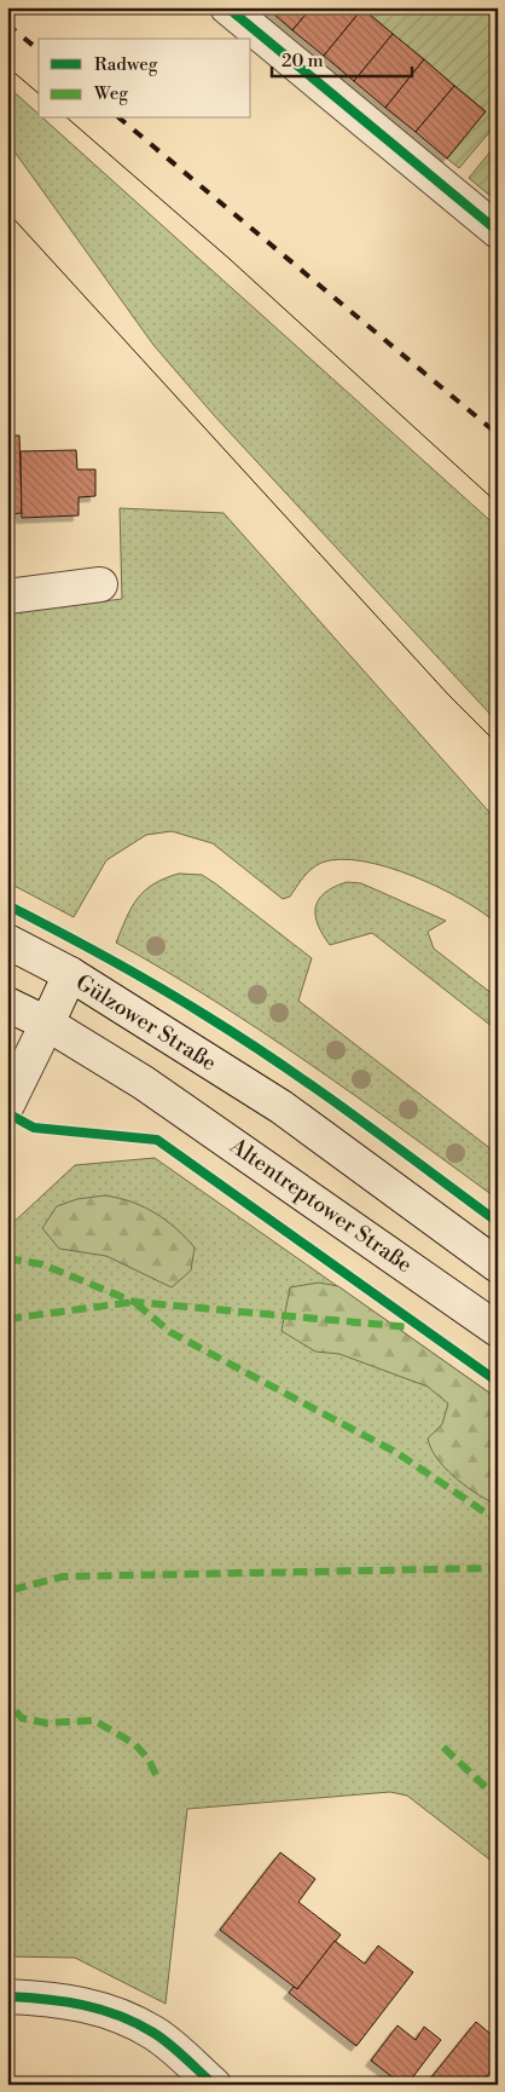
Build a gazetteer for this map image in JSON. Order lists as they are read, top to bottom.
{
  "streets": {
    "main road": ["Gülzower Straße", "Altentreptower Straße"]
  },
  "legend": ["Radweg", "Weg"],
  "scale_bar": "20 m"
}
